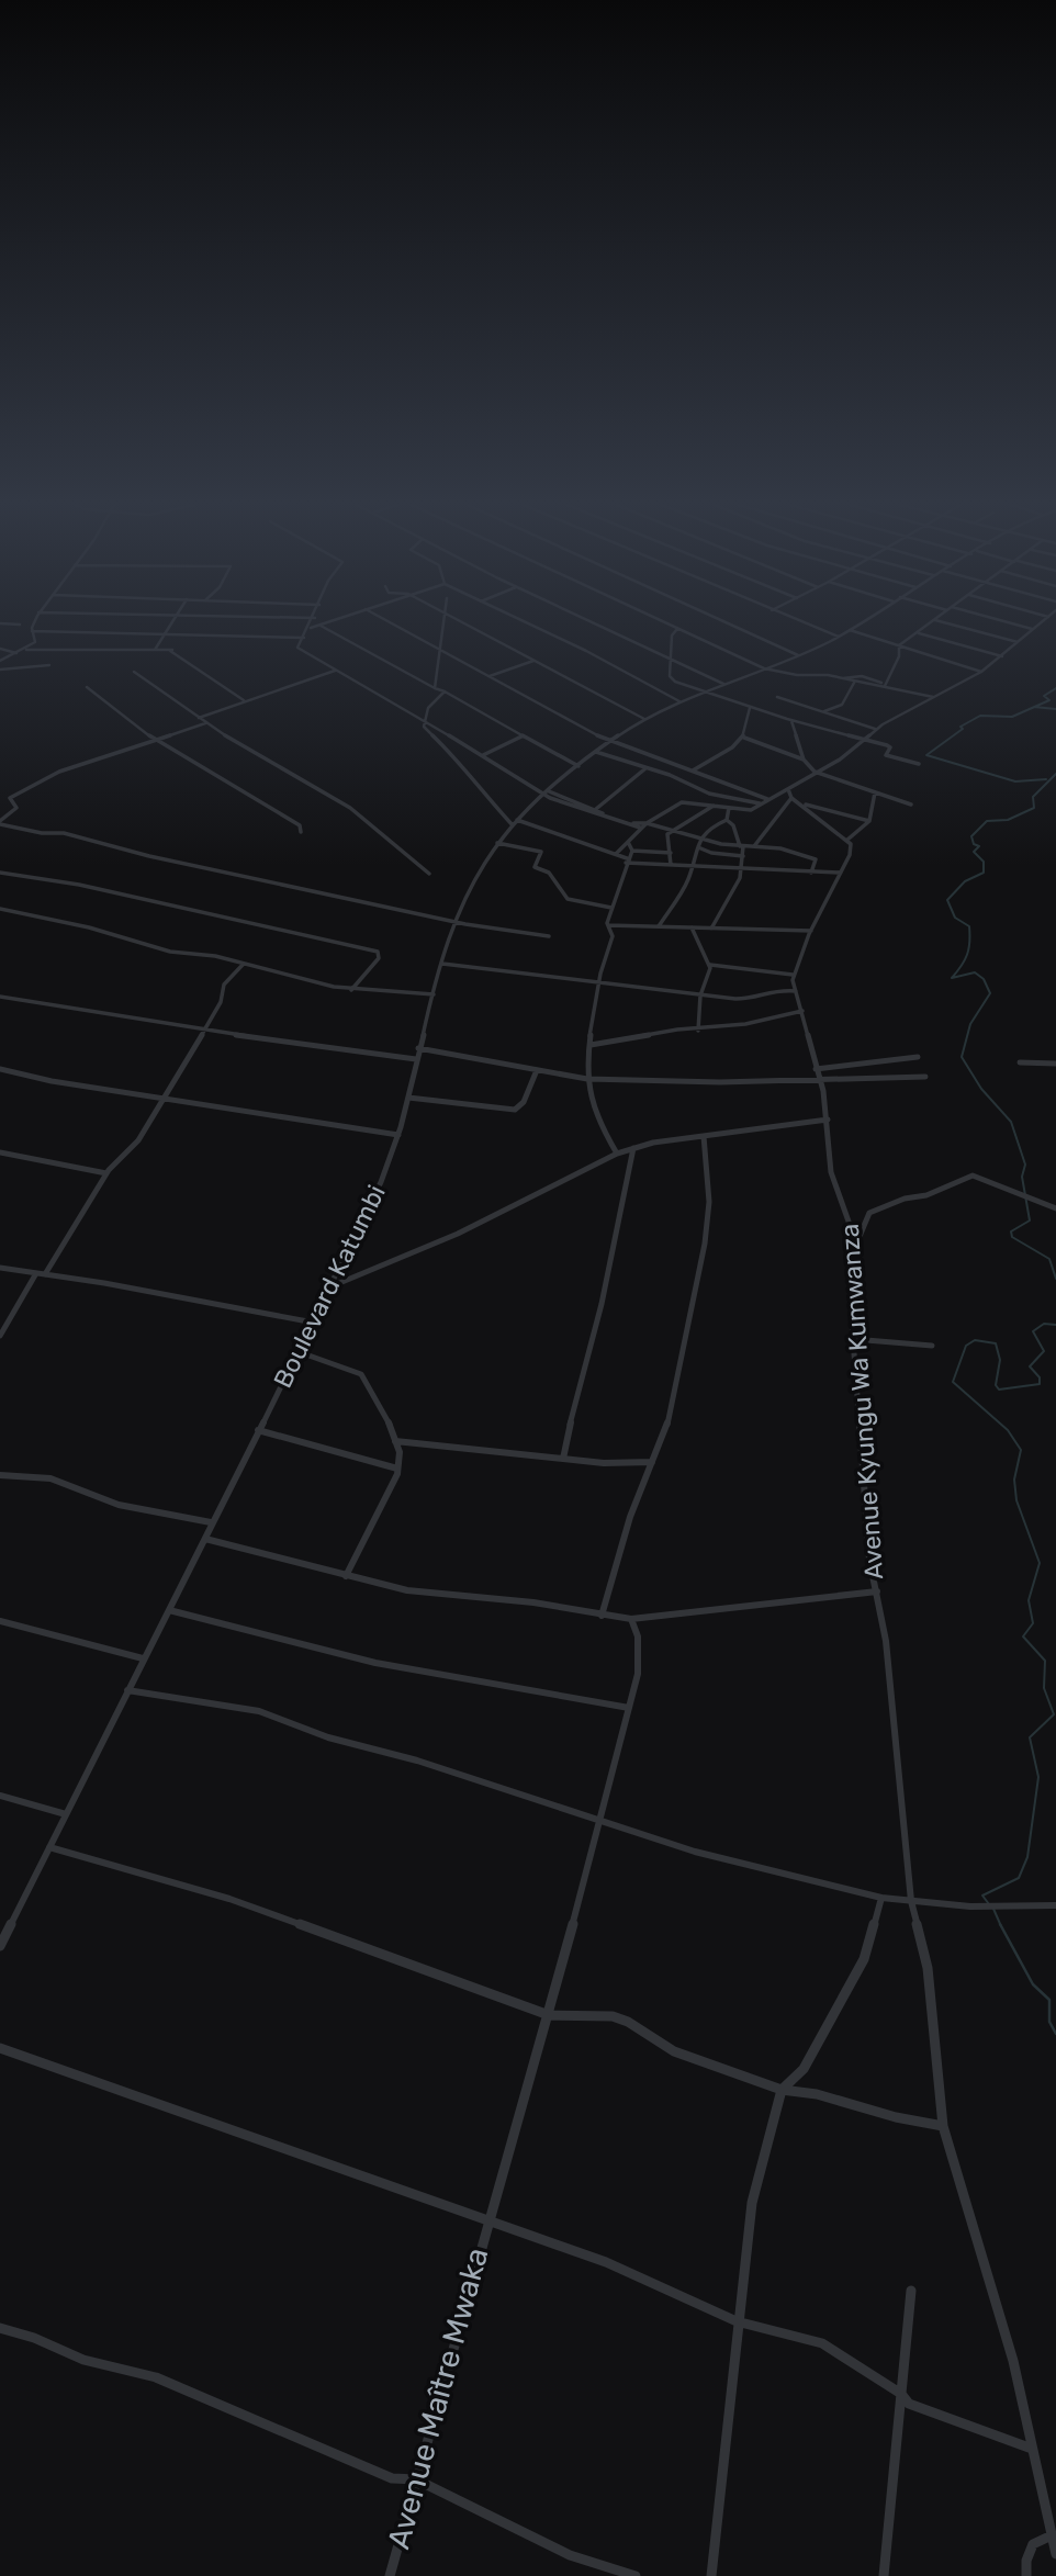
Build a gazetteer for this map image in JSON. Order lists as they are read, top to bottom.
{
  "streets": {
    "street": ["Boulevard Katumbi", "Avenue Kyungu Wa Kumwanza", "Avenue Maître Mwaka"]
  }
}
